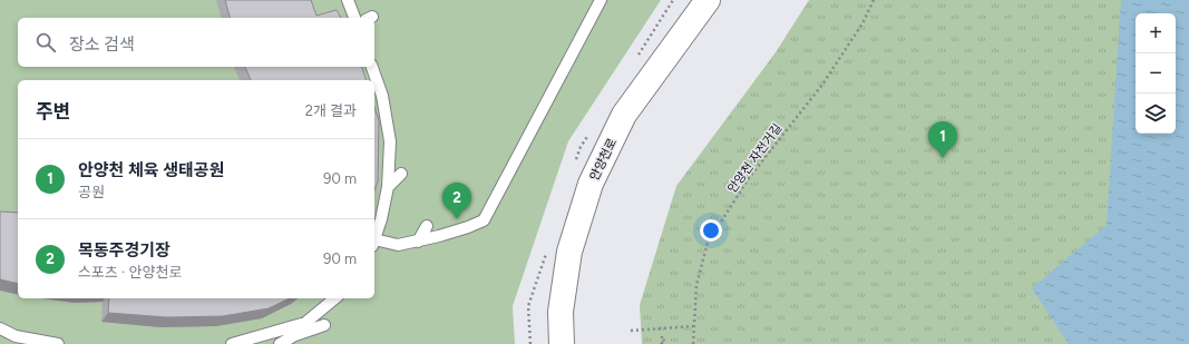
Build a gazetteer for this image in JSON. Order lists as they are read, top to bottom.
{
  "streets": {
    "main road": ["안양천로"],
    "path": ["안양천 자전거길"]
  },
  "page": {
    "map_buttons": ["+", "−"],
    "search": "장소 검색",
    "heading": ["주변", "2개 결과"],
    "pins": ["1", "2"],
    "list": [
      {
        "mark": "1",
        "name": "안양천 체육 생태공원",
        "note": "공원",
        "value": "90 m"
      },
      {
        "mark": "2",
        "name": "목동주경기장",
        "note": "스포츠 · 안양천로",
        "value": "90 m"
      }
    ]
  }
}
